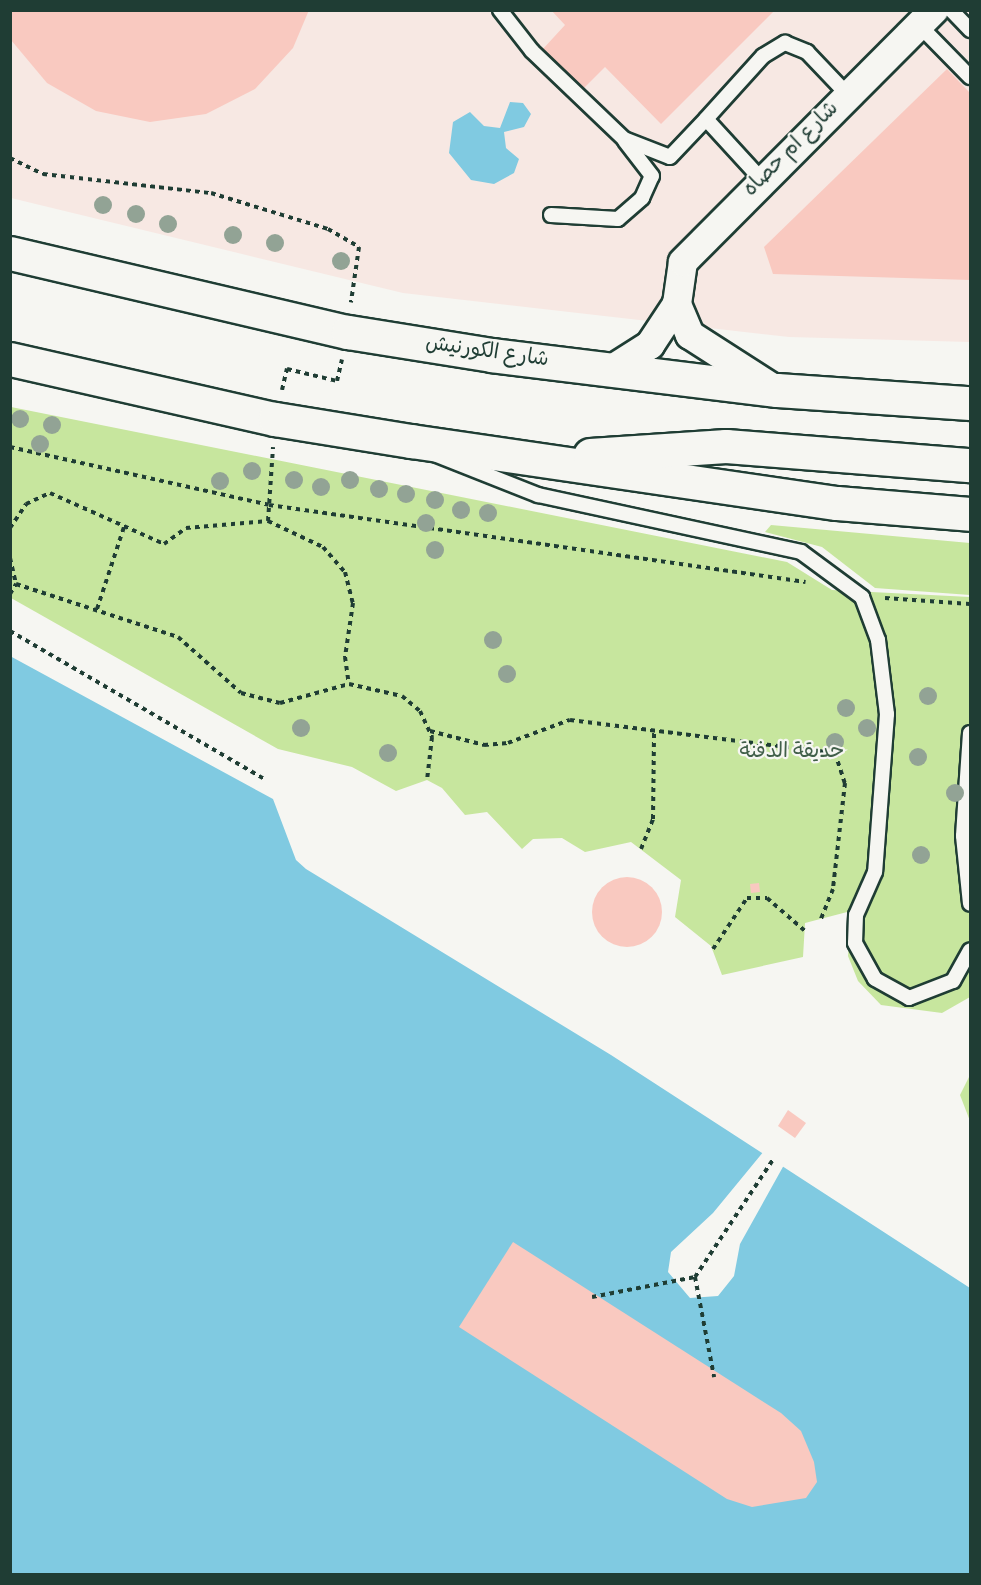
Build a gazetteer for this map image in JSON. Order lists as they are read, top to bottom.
{
  "streets": {
    "main road": ["شارع الكورنيش"],
    "street": ["شارع ام حصاه"]
  },
  "crossings": [
    ["شارع ام حصاه", "شارع الكورنيش"]
  ],
  "parks": ["حديقة الدفنة"]
}
